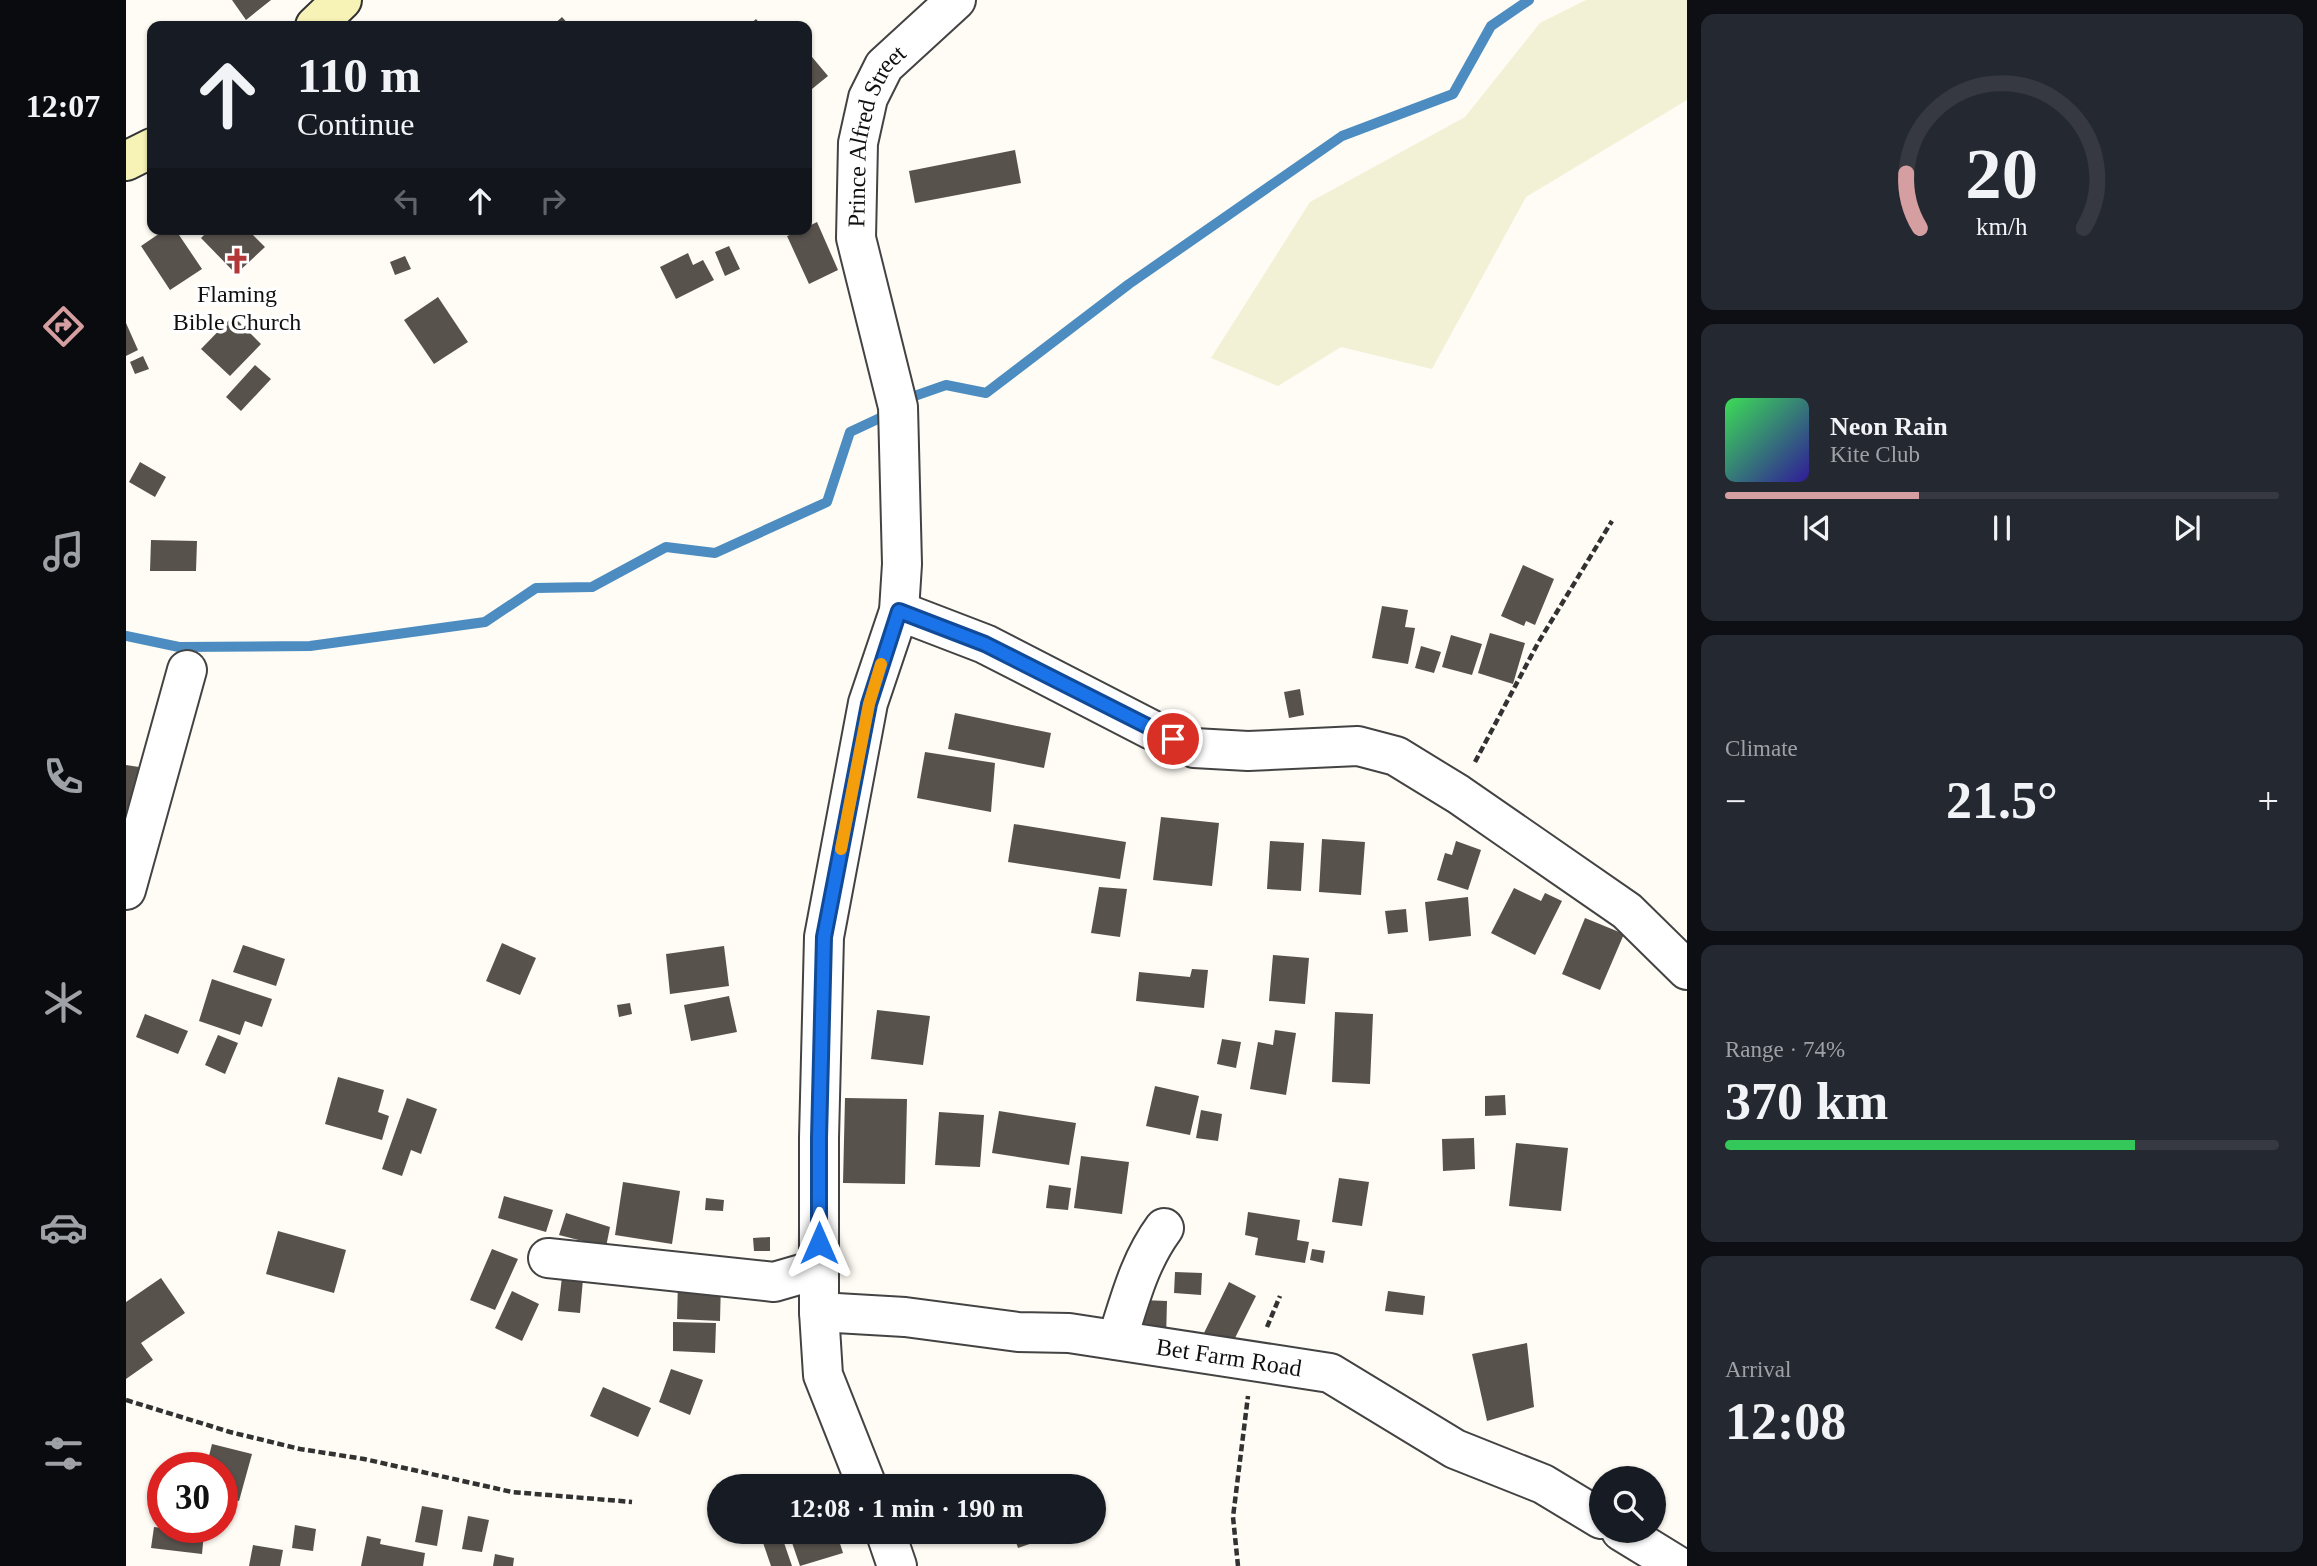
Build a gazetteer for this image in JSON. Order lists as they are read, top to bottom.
{
  "streets": {
    "street": ["Prince Alfred Street", "Bet Farm Road"]
  },
  "crossings": [
    ["Prince Alfred Street", "Bet Farm Road"]
  ],
  "places": {
    "church": ["Flaming Bible Church"]
  },
  "page": {
    "tabs": "12:07",
    "turn": ["110 m", "Continue"],
    "song": ["Neon Rain", "Kite Club"],
    "tile": [
      "Climate",
      ["Range · 74%", "370 km"],
      ["Arrival", "12:08"]
    ],
    "heat": ["−", "21.5°", "+"],
    "limit": "30",
    "trip": "12:08 · 1 min · 190 m",
    "gauge": ["20", "km/h"]
  }
}
